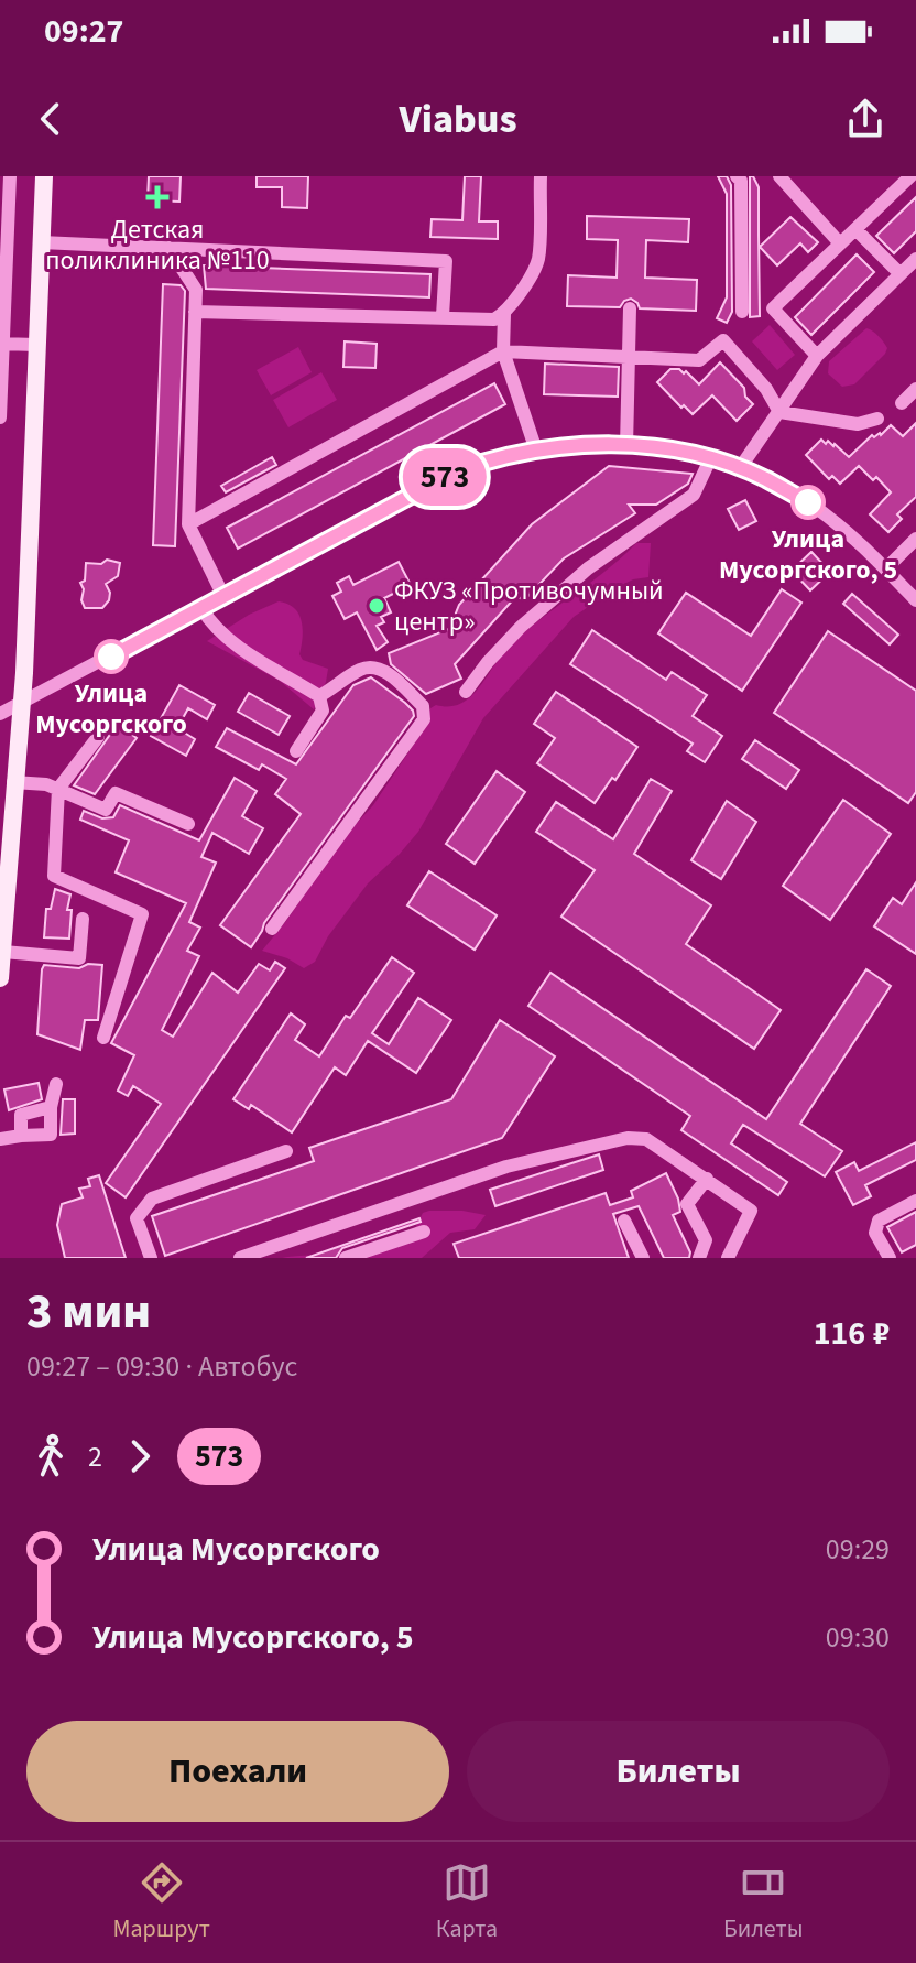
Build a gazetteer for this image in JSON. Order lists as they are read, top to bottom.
{
  "places": {
    "health": ["Детская поликлиника №110"],
    "other": ["Улица Мусоргского, 5", "ФКУЗ «Противочумный центр»", "Улица Мусоргского"]
  },
  "lines": ["bus line 573"],
  "page": {
    "status": "09:27",
    "header": "Viabus",
    "on_map": "573",
    "heading": ["3 мин", "09:27 – 09:30 · Автобус", "116 ₽"],
    "legs": ["2", "573"],
    "list": [
      {
        "name": "Улица Мусоргского",
        "value": "09:29"
      },
      {
        "name": "Улица Мусоргского, 5",
        "value": "09:30"
      }
    ],
    "buttons": ["Поехали", "Билеты"],
    "tabs": ["Маршрут", "Карта", "Билеты"]
  }
}
